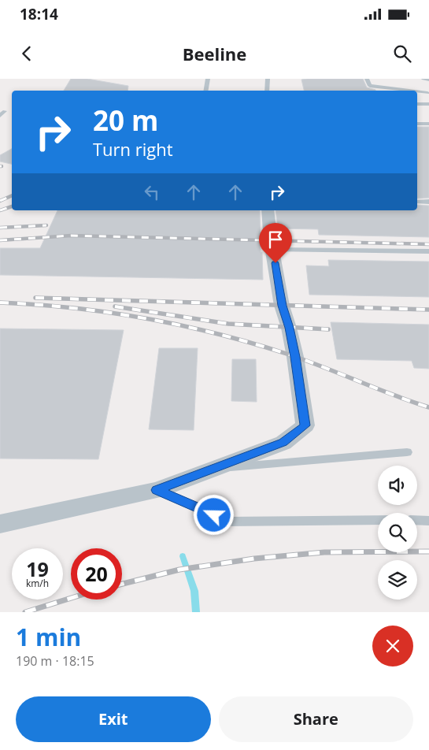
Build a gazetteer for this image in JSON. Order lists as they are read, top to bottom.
{
  "page": {
    "status": "18:14",
    "header": "Beeline",
    "turn": ["20 m", "Turn right"],
    "speed": "19 km/h",
    "limit": "20",
    "heading": ["1 min", "190 m · 18:15"],
    "buttons": ["Exit", "Share"]
  }
}
